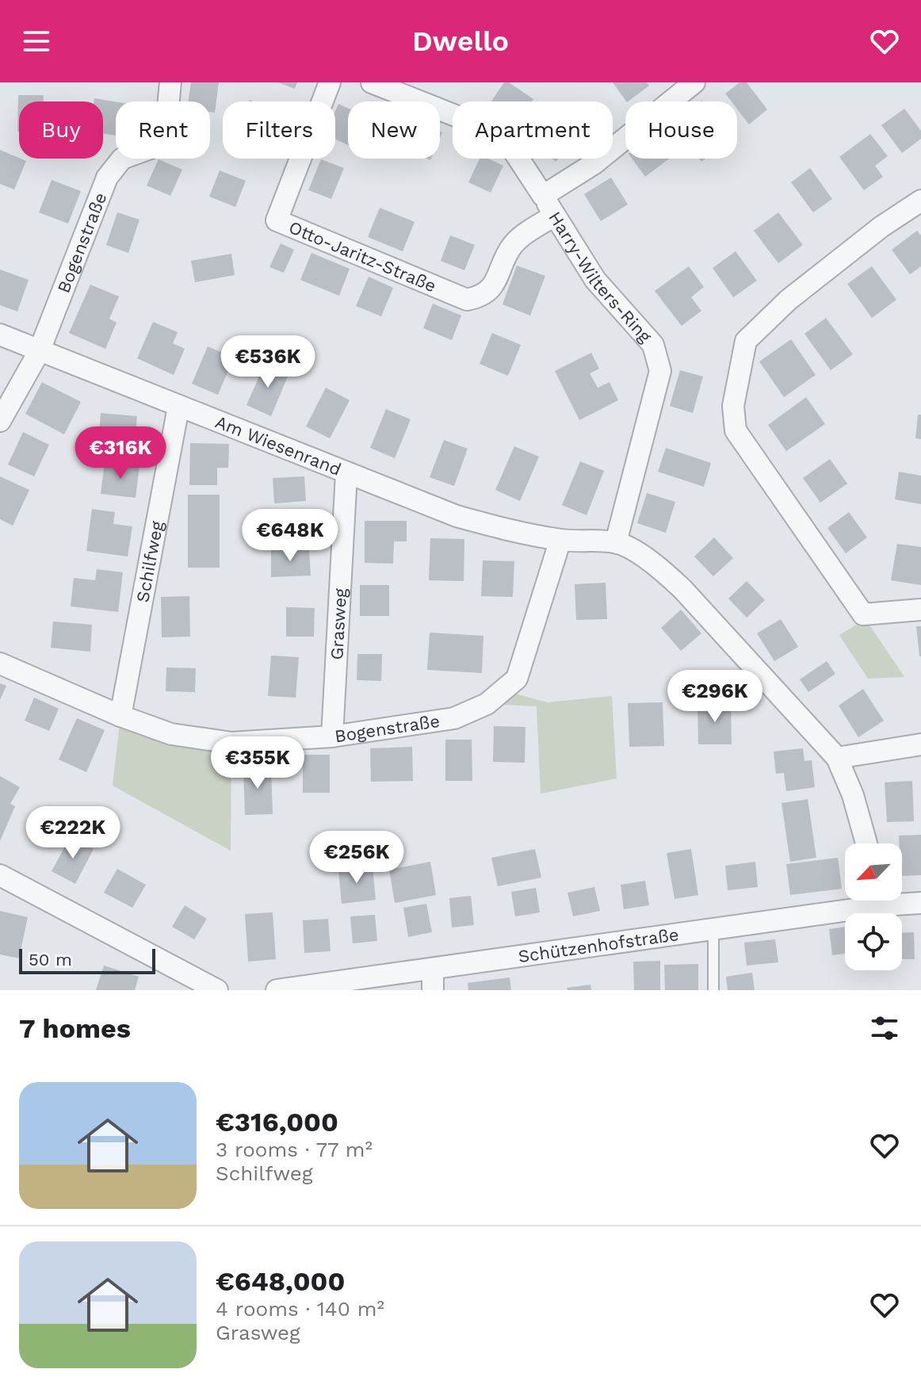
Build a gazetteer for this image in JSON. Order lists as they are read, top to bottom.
{
  "streets": {
    "street": [
      "Bogenstraße",
      "Otto-Jaritz-Straße",
      "Harry-Wilters-Ring",
      "Am Wiesenrand",
      "Schilfweg",
      "Grasweg",
      "Schützenhofstraße"
    ]
  },
  "crossings": [
    ["Bogenstraße", "Am Wiesenrand"],
    ["Bogenstraße", "Schilfweg"],
    ["Bogenstraße", "Grasweg"],
    ["Otto-Jaritz-Straße", "Harry-Wilters-Ring"],
    ["Am Wiesenrand", "Schilfweg"],
    ["Am Wiesenrand", "Grasweg"]
  ],
  "scale_bar": "50 m",
  "north": "bottom left",
  "page": {
    "header": "Dwello",
    "chip": [
      "Buy",
      "Rent",
      "Filters",
      "New",
      "Apartment",
      "House"
    ],
    "price": [
      "€536K",
      "€316K",
      "€648K",
      "€296K",
      "€355K",
      "€222K",
      "€256K"
    ],
    "scale": "50 m",
    "heading": "7 homes",
    "list": [
      {
        "name": "€316,000",
        "note": "3 rooms · 77 m² · Schilfweg"
      },
      {
        "name": "€648,000",
        "note": "4 rooms · 140 m² · Grasweg"
      }
    ]
  }
}
